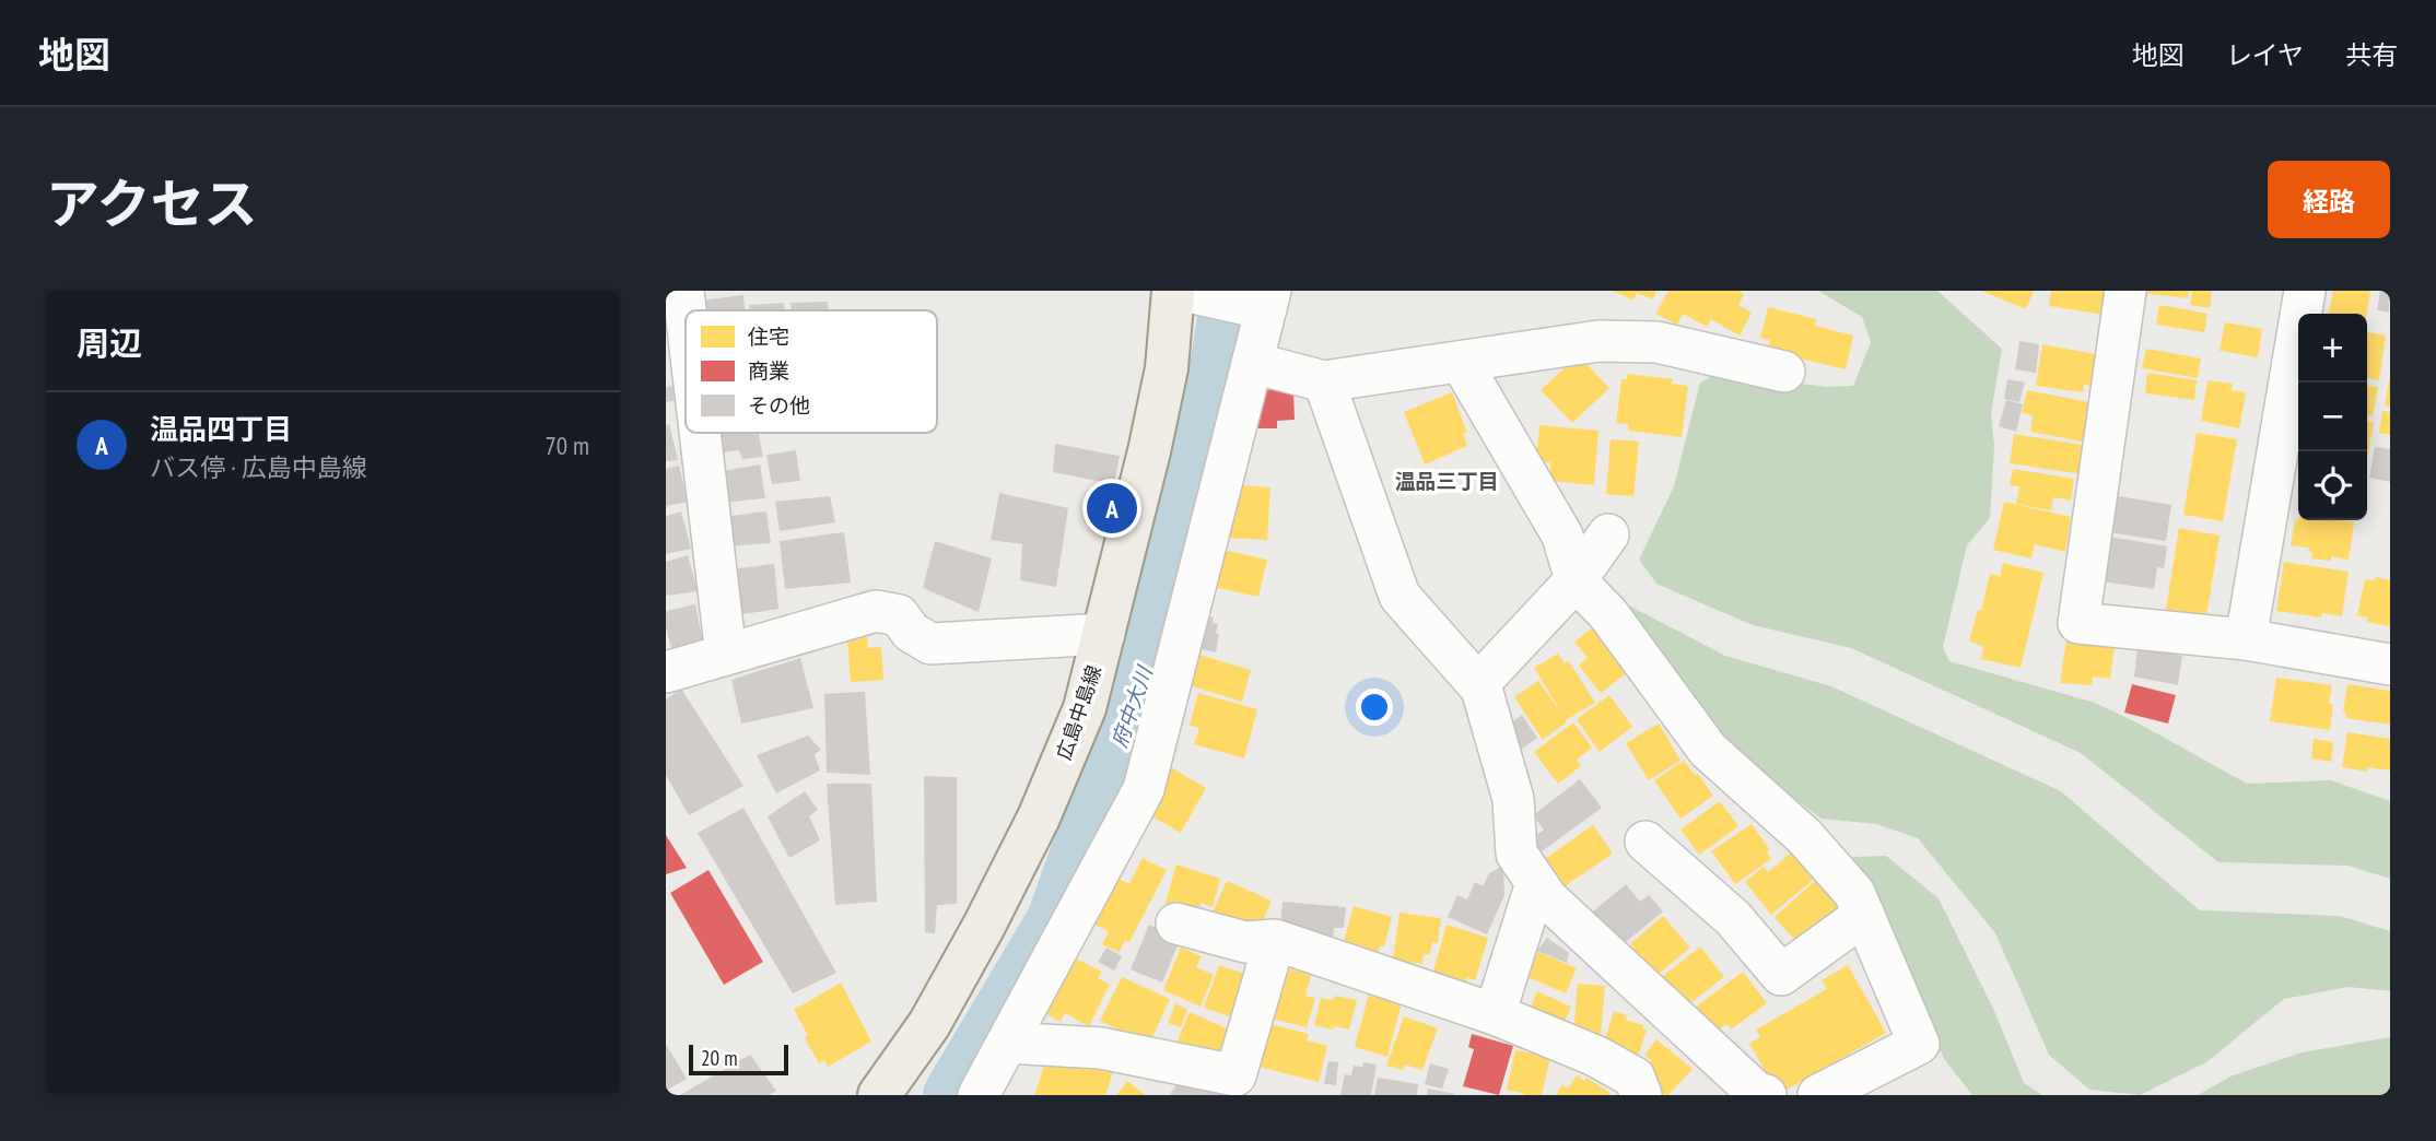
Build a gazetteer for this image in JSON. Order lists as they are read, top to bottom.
{
  "streets": {
    "main road": ["広島中島線"]
  },
  "districts": ["温品三丁目"],
  "water": ["府中大川"],
  "legend": ["住宅", "商業", "その他"],
  "scale_bar": "20 m",
  "page": {
    "header": "地図",
    "nav": ["地図", "レイヤ", "共有"],
    "title": "アクセス",
    "buttons": "経路",
    "heading": "周辺",
    "map_buttons": ["+", "−"],
    "list": [
      {
        "mark": "A",
        "name": "温品四丁目",
        "note": "バス停 · 広島中島線",
        "value": "70 m"
      }
    ],
    "pins": "A",
    "scale": "20 m"
  }
}
